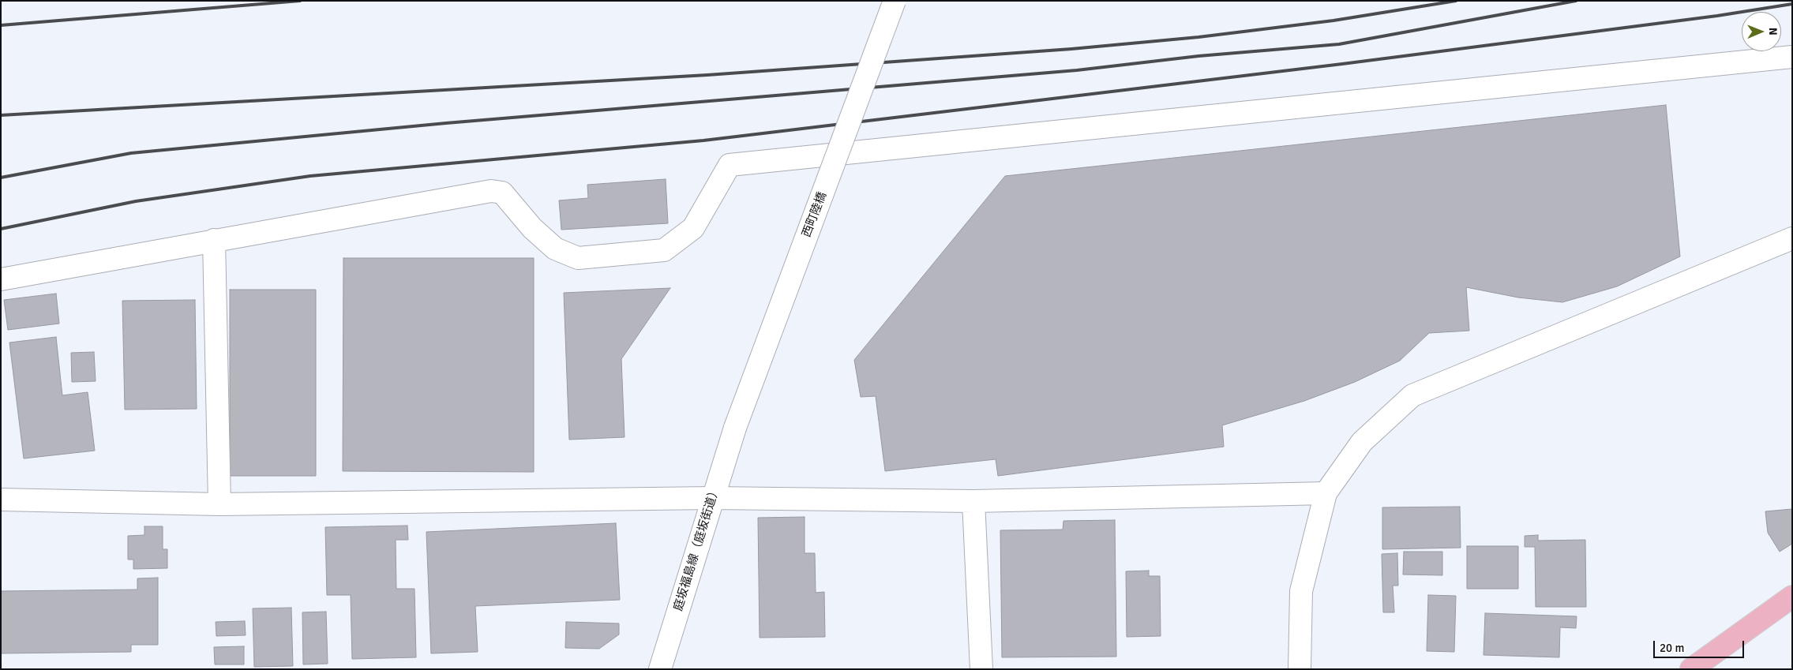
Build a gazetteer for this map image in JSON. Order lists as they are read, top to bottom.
{
  "streets": {
    "street": ["西町陸橋", "庭坂福島線（庭坂街道）"]
  },
  "crossings": [
    ["西町陸橋", "庭坂福島線（庭坂街道）"]
  ],
  "scale_bar": "20 m",
  "north": "right"
}
